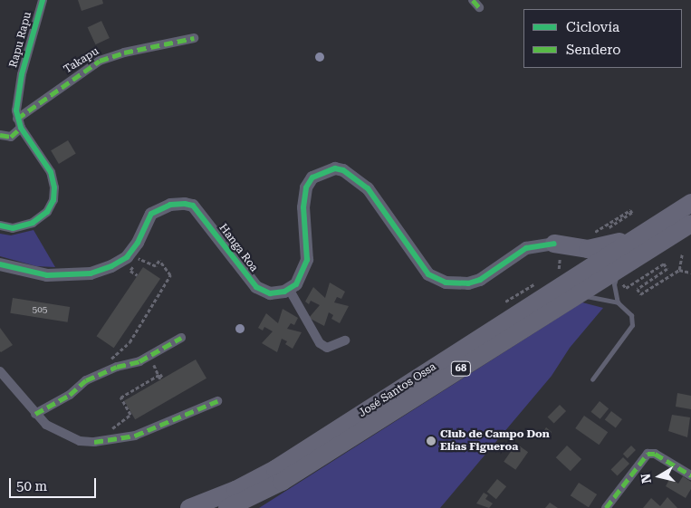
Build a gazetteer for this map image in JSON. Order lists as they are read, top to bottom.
{
  "streets": {
    "highway": ["68", "José Santos Ossa"],
    "street": ["Rapu Rapu", "Takapu", "Hanga Roa"]
  },
  "crossings": [
    ["Rapu Rapu", "Takapu"]
  ],
  "places": ["Club de Campo Don Elías Figueroa"],
  "house_numbers": ["505"],
  "legend": ["Ciclovía", "Sendero"],
  "scale_bar": "50 m",
  "north": "left"
}
